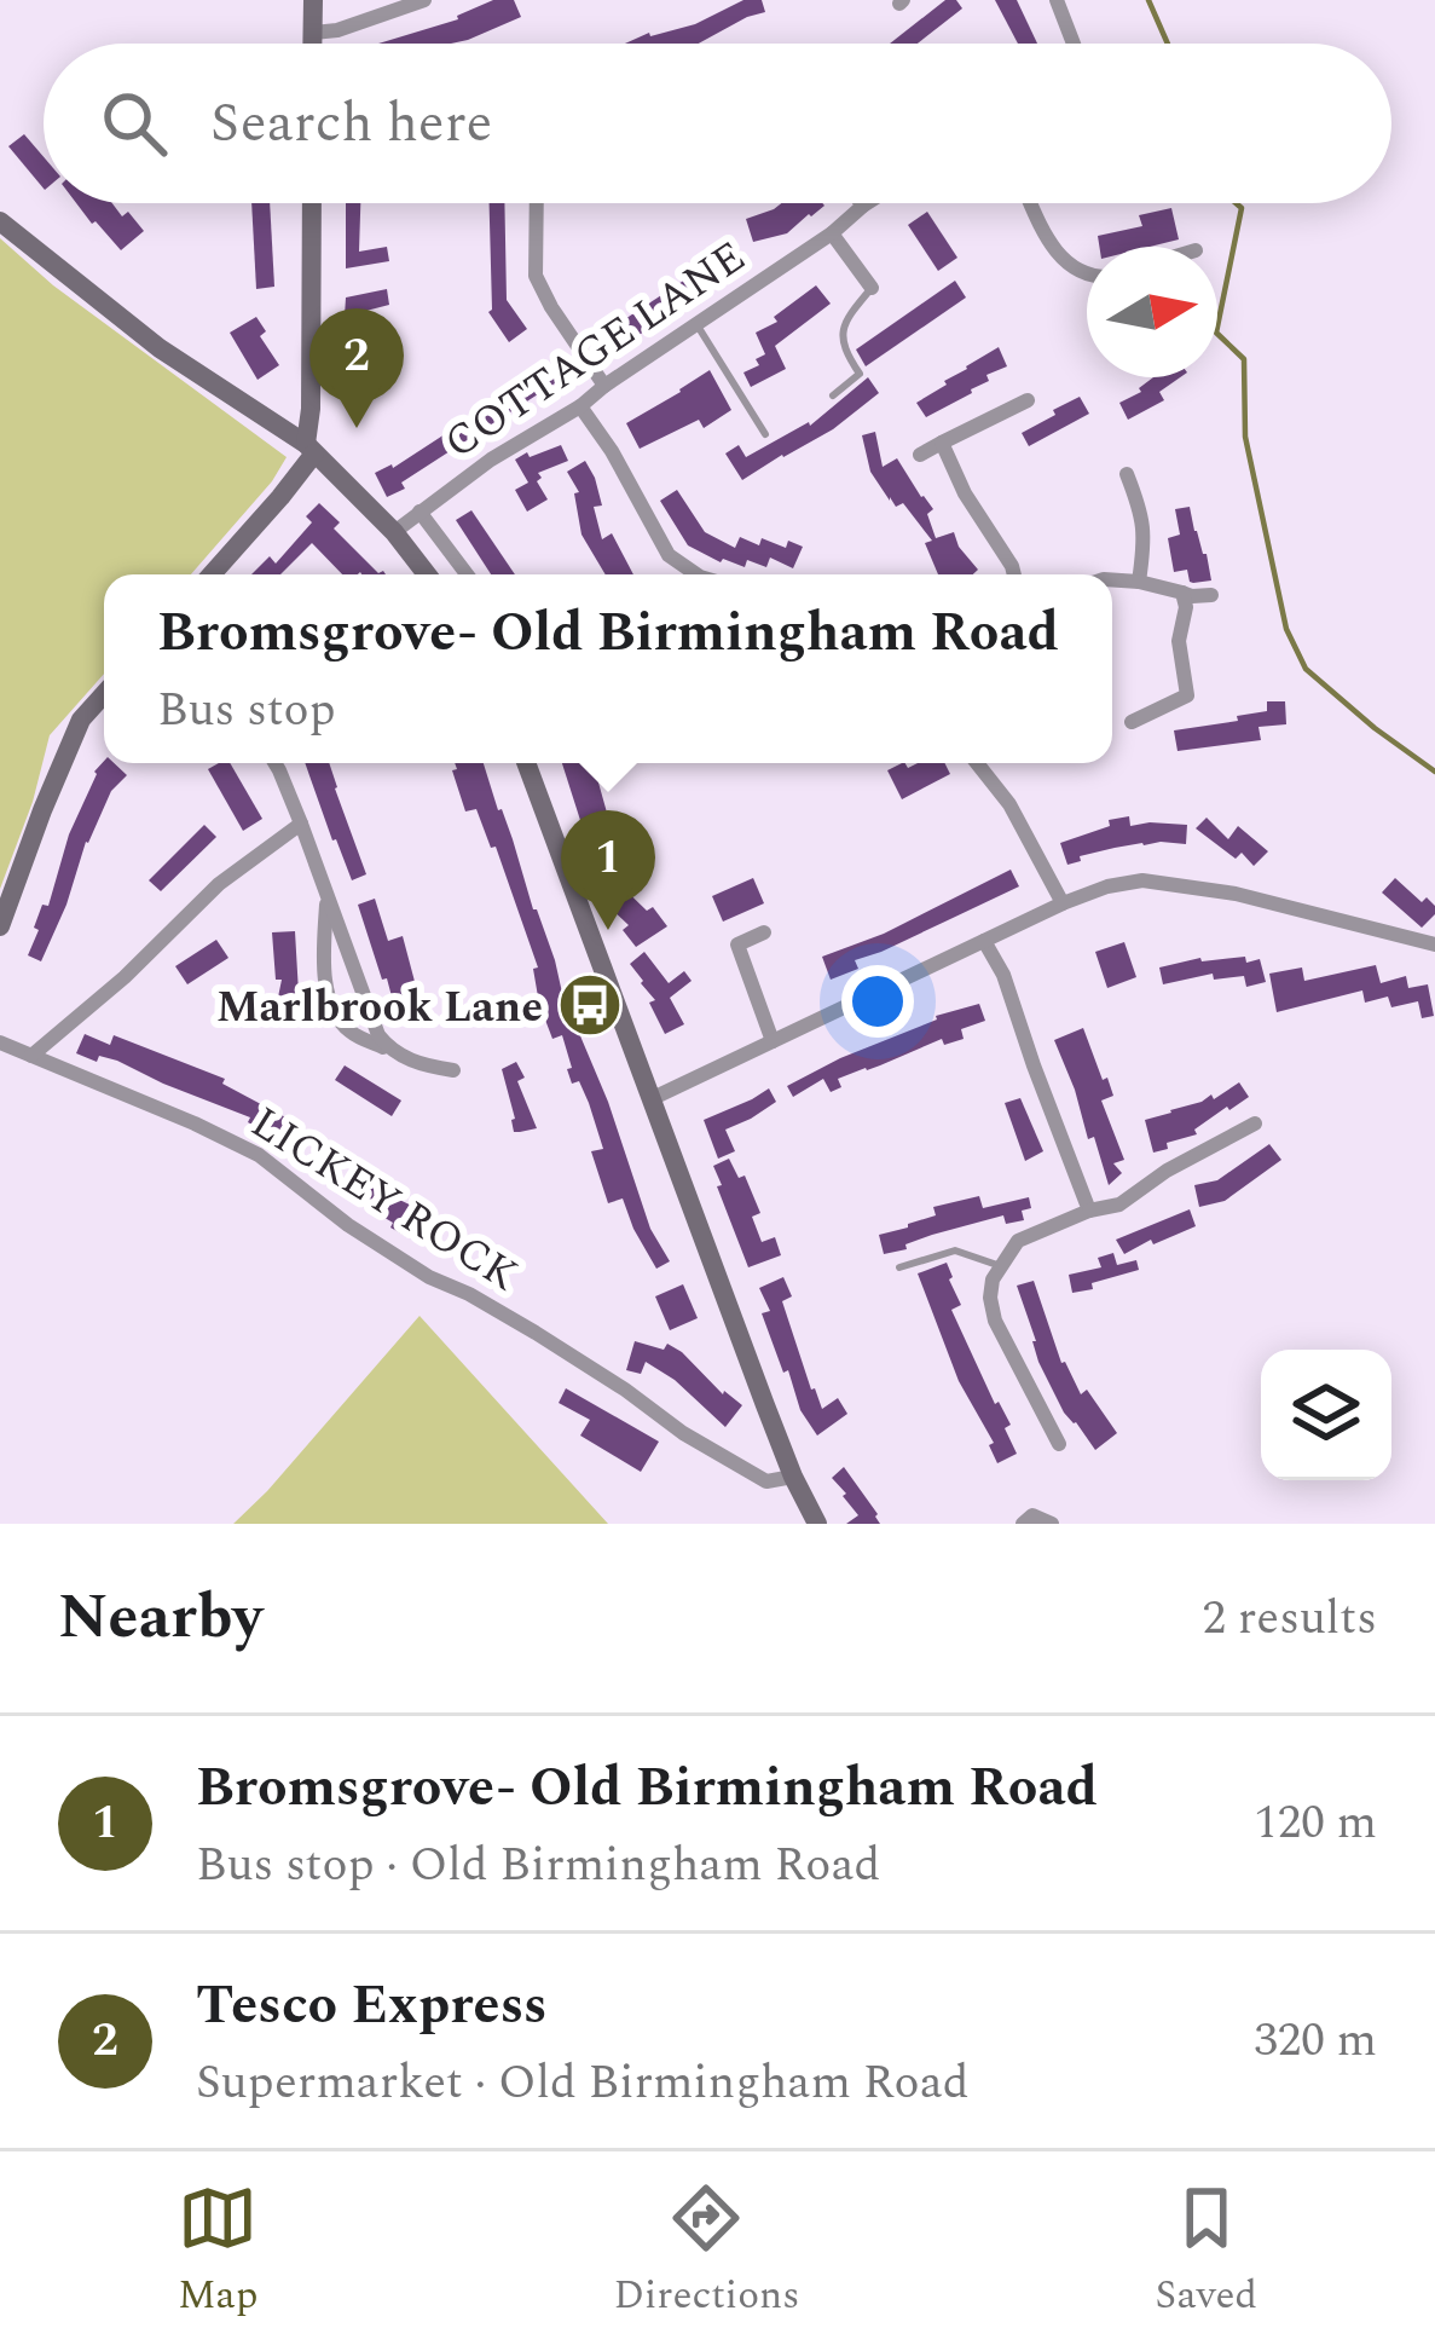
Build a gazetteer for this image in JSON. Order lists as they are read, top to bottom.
{
  "streets": {
    "street": ["COTTAGE LANE", "LICKEY ROCK"]
  },
  "places": {
    "bus stop": ["Marlbrook Lane"]
  },
  "north": "right",
  "page": {
    "search": "Search here",
    "pins": ["2", "1"],
    "popup": ["Bromsgrove- Old Birmingham Road", "Bus stop"],
    "heading": ["Nearby", "2 results"],
    "list": [
      {
        "mark": "1",
        "name": "Bromsgrove- Old Birmingham Road",
        "note": "Bus stop · Old Birmingham Road",
        "value": "120 m"
      },
      {
        "mark": "2",
        "name": "Tesco Express",
        "note": "Supermarket · Old Birmingham Road",
        "value": "320 m"
      }
    ],
    "nav": ["Map", "Directions", "Saved"]
  }
}
